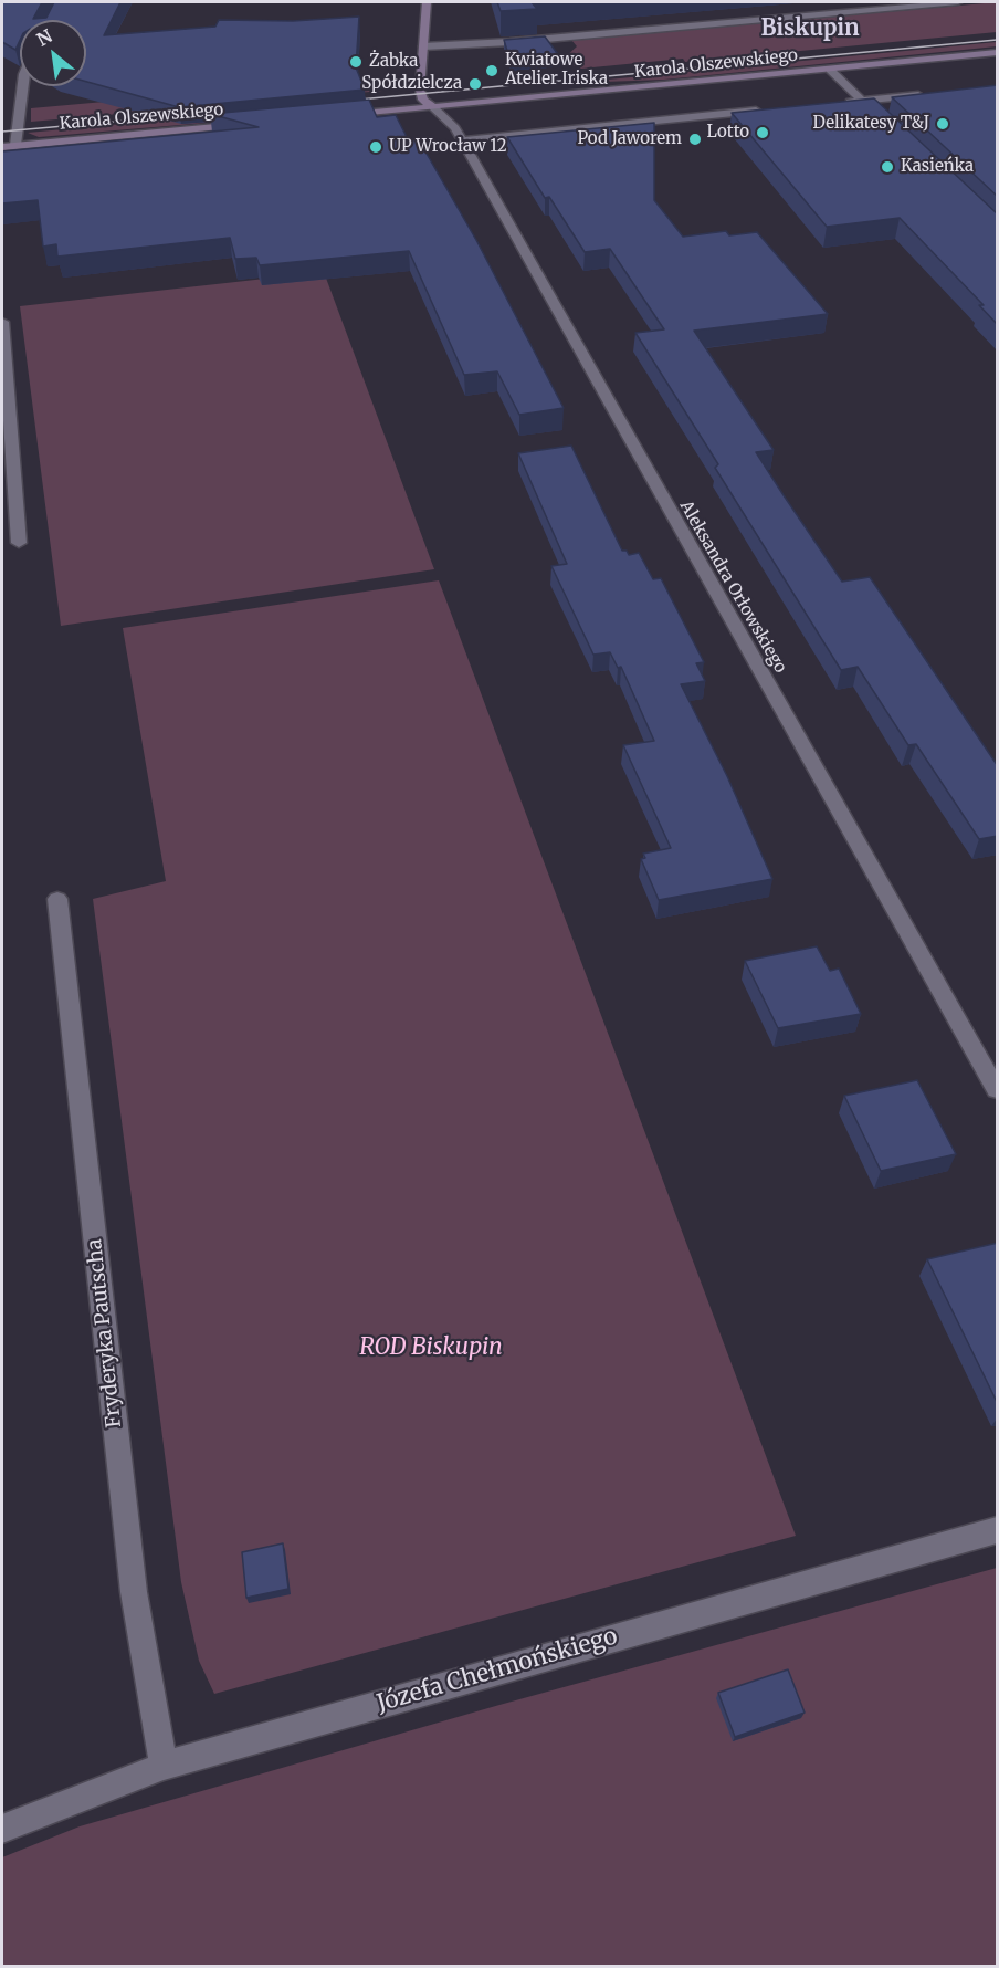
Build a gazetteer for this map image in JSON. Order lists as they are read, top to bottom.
{
  "streets": {
    "street": [
      "Karola Olszewskiego",
      "Aleksandra Orłowskiego",
      "Fryderyka Pautscha",
      "Józefa Chełmońskiego"
    ]
  },
  "crossings": [
    ["Karola Olszewskiego", "Aleksandra Orłowskiego"],
    ["Fryderyka Pautscha", "Józefa Chełmońskiego"]
  ],
  "districts": ["Biskupin"],
  "parks": ["ROD Biskupin"],
  "places": [
    "Żabka",
    "Kwiatowe Atelier Iriska",
    "Spółdzielcza",
    "Delikatesy T&J",
    "Lotto",
    "Pod Jaworem",
    "UP Wrocław 12",
    "Kasieńka"
  ],
  "north": "top left"
}
